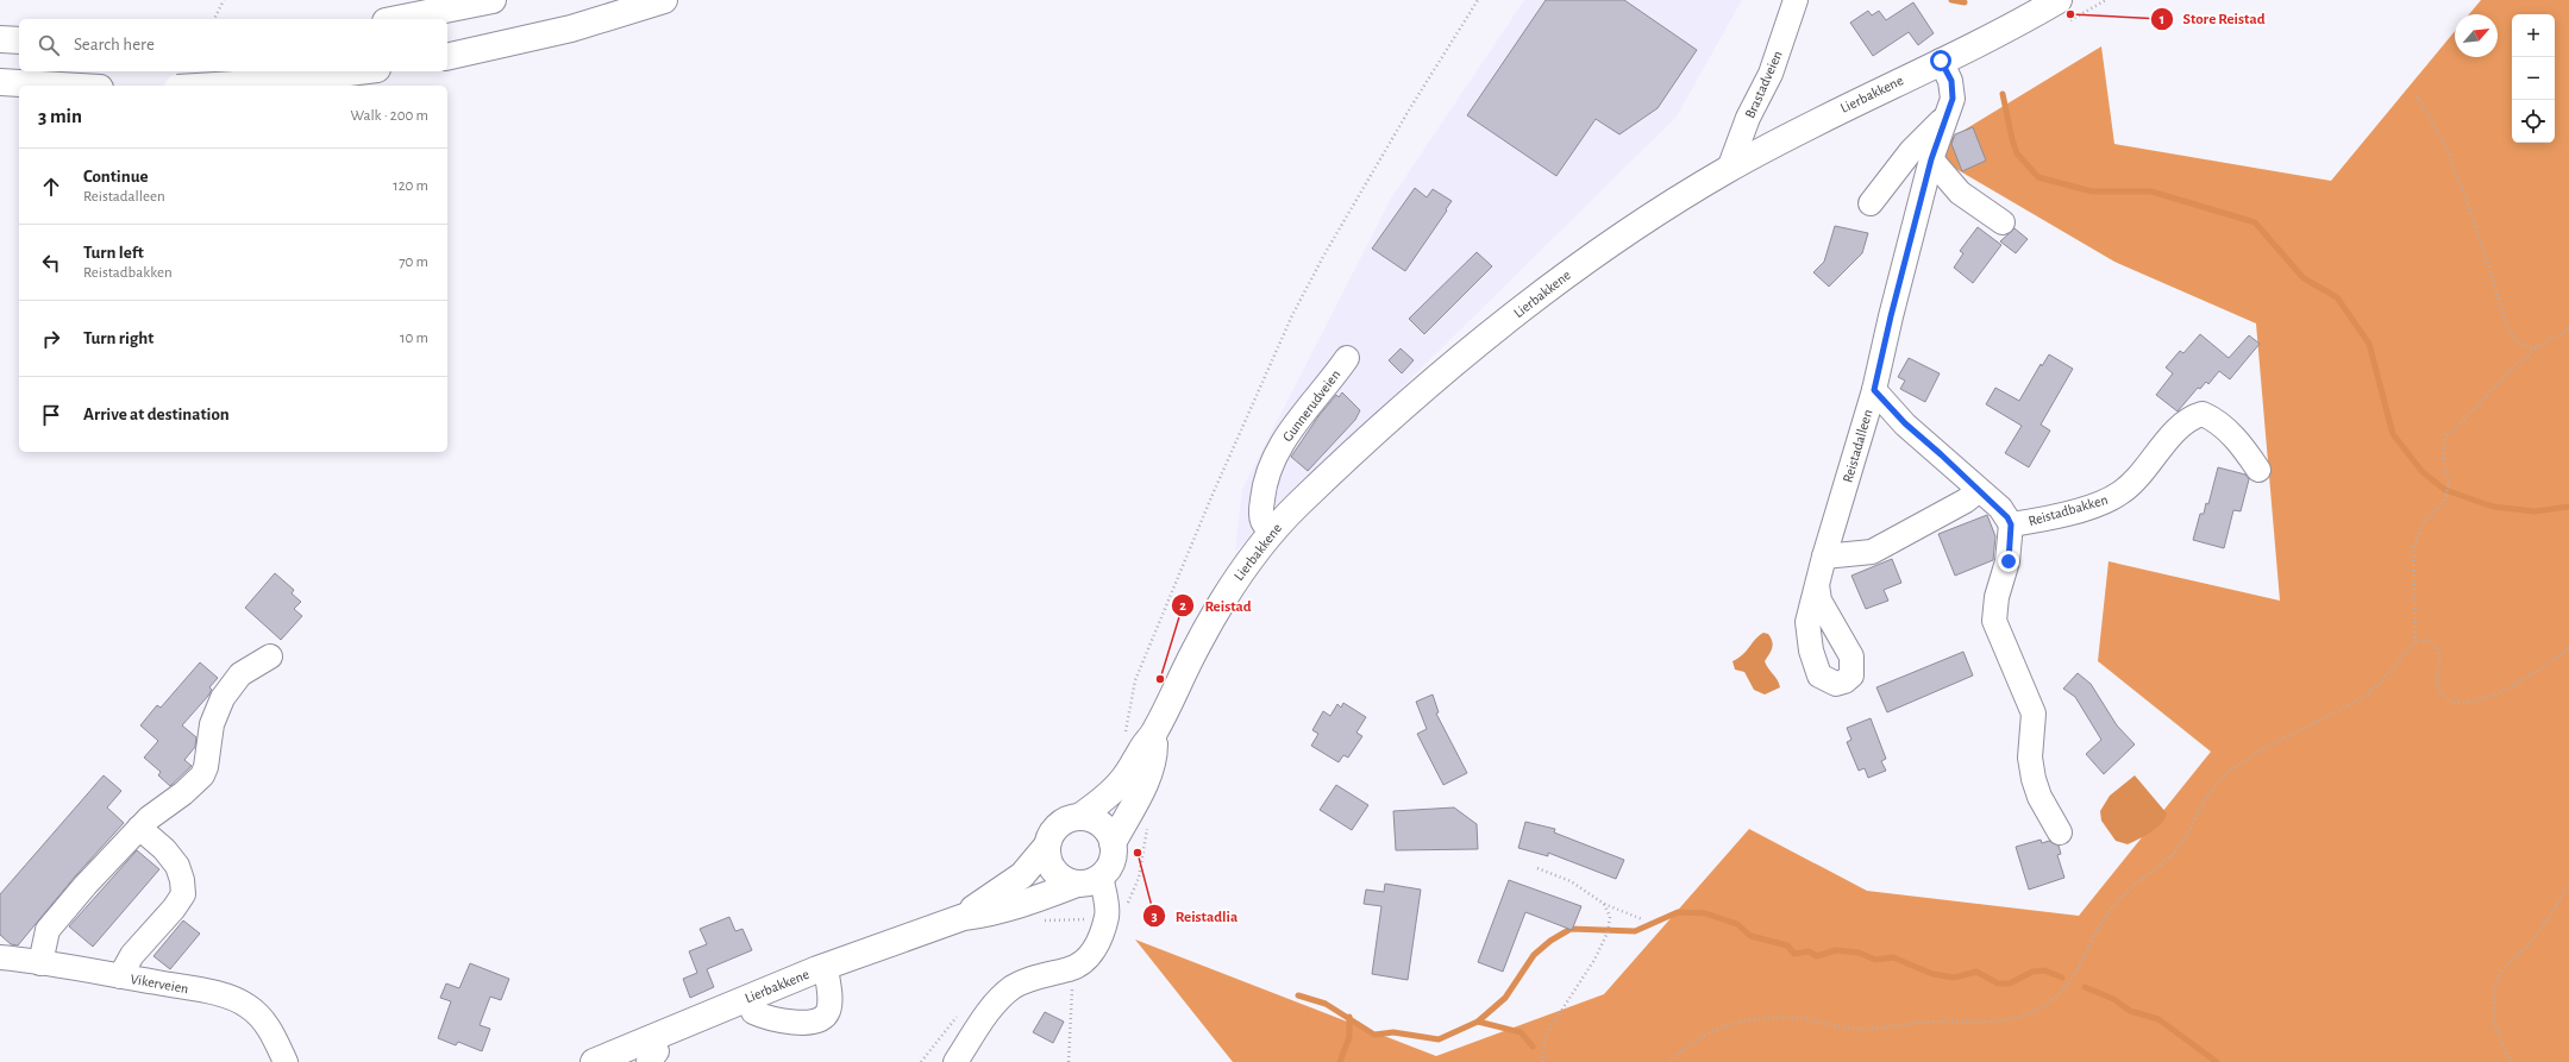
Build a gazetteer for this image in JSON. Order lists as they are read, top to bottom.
{
  "streets": {
    "main road": ["Lierbakkene"],
    "street": [
      "Brastadveien",
      "Gunnerudveien",
      "Reistadalleen",
      "Reistadbakken",
      "Vikerveien"
    ]
  },
  "crossings": [
    ["Brastadveien", "Lierbakkene"],
    ["Lierbakkene", "Gunnerudveien"],
    ["Lierbakkene", "Reistadalleen"],
    ["Reistadalleen", "Reistadbakken"]
  ],
  "places": ["Store Reistad", "Reistad", "Reistadlia"],
  "north": "top right",
  "page": {
    "map_buttons": ["+", "−"],
    "search": "Search here",
    "heading": ["3 min", "Walk · 200 m"],
    "list": [
      ["Continue", "Reistadalleen", "120 m"],
      ["Turn left", "Reistadbakken", "70 m"],
      ["Turn right", "10 m"],
      "Arrive at destination"
    ]
  }
}
